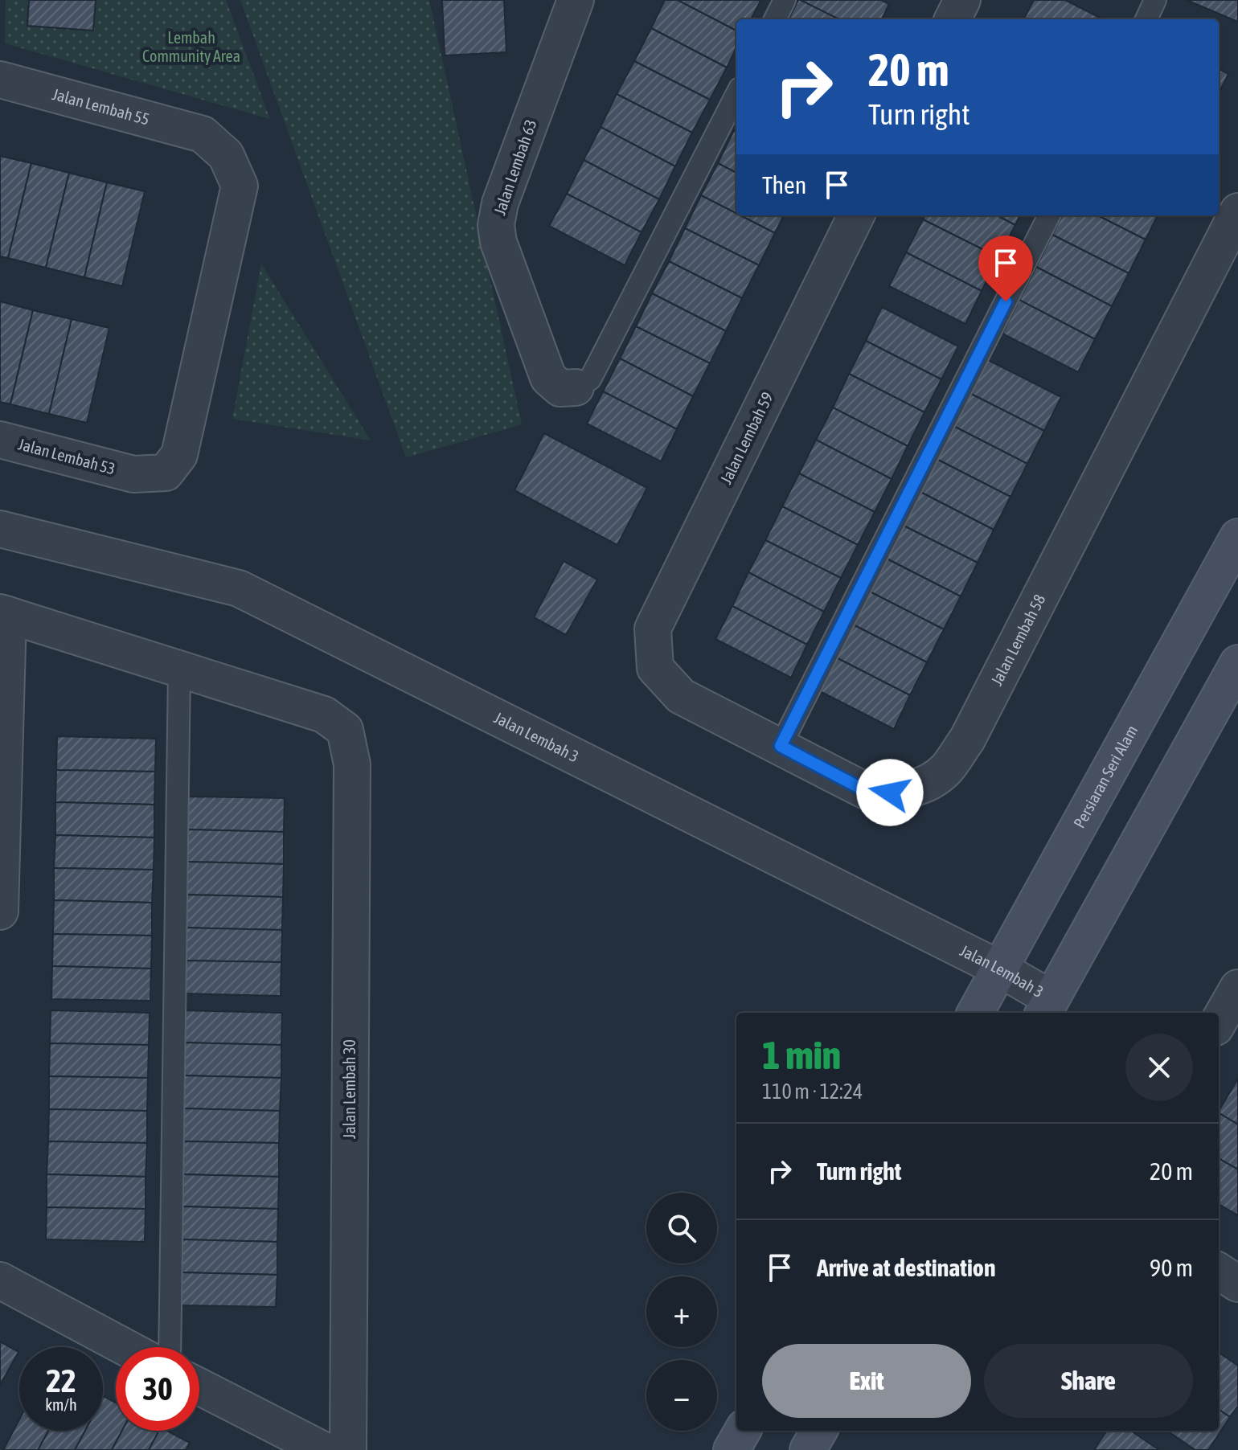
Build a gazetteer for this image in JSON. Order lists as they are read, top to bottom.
{
  "streets": {
    "main road": ["Persiaran Seri Alam"],
    "street": [
      "Jalan Lembah 55",
      "Jalan Lembah 63",
      "Jalan Lembah 59",
      "Jalan Lembah 53",
      "Jalan Lembah 58",
      "Jalan Lembah 3",
      "Jalan Lembah 30"
    ]
  },
  "crossings": [
    ["Jalan Lembah 55", "Jalan Lembah 53"],
    ["Jalan Lembah 59", "Jalan Lembah 58"],
    ["Jalan Lembah 3", "Persiaran Seri Alam"]
  ],
  "parks": ["Lembah Community Area"],
  "page": {
    "turn": ["20 m", "Turn right"],
    "then": "Then",
    "heading": ["1 min", "110 m · 12:24"],
    "list": [
      {
        "name": "Turn right",
        "value": "20 m"
      },
      {
        "name": "Arrive at destination",
        "value": "90 m"
      }
    ],
    "map_buttons": ["+", "−"],
    "buttons": ["Exit", "Share"],
    "speed": "22 km/h",
    "limit": "30"
  }
}
